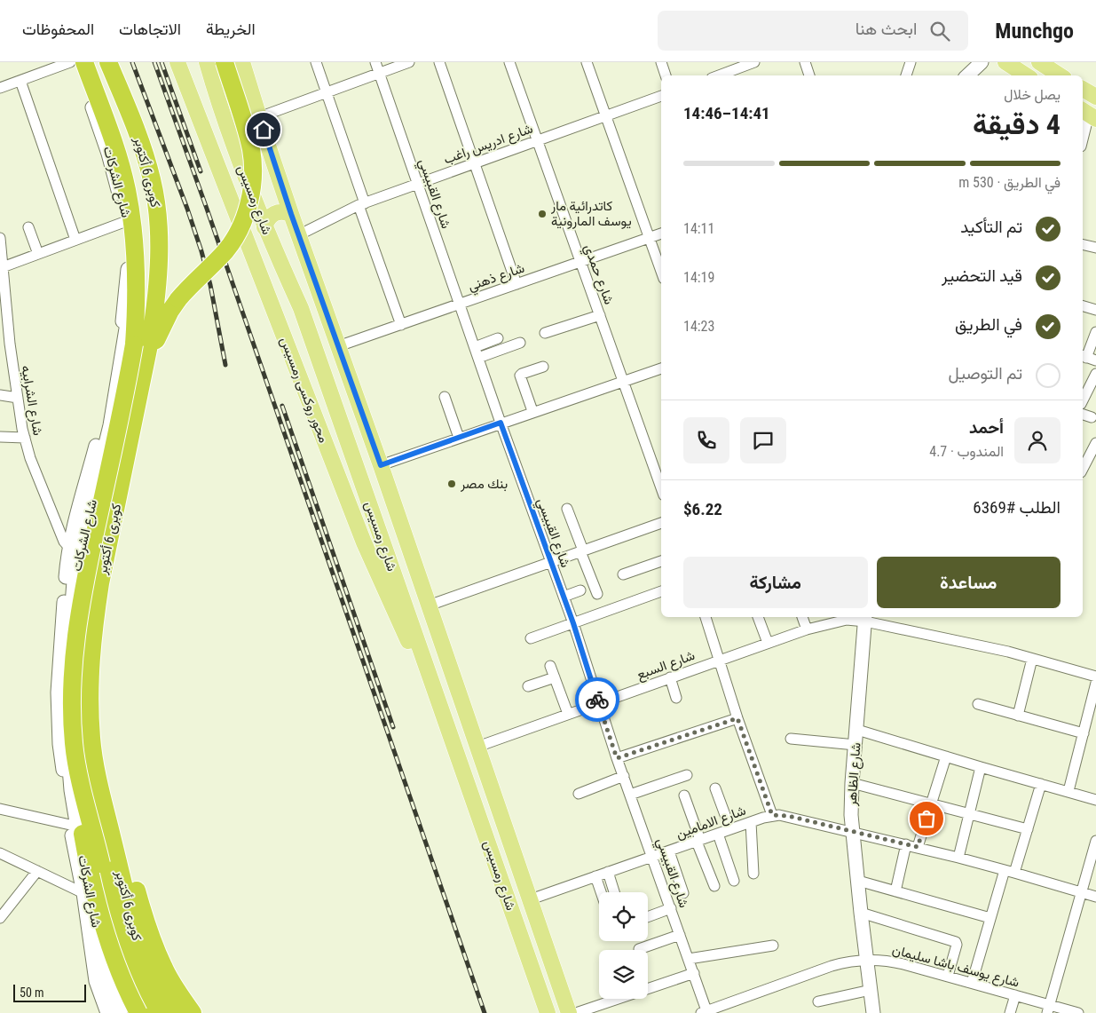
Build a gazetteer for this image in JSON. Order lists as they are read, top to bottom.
{
  "streets": {
    "highway": ["كوبرى 6 أكتوبر"],
    "main road": [
      "شارع الشركات",
      "شارع رمسيس",
      "محور روكسى رمسيس",
      "شارع الظاهر"
    ],
    "street": [
      "شارع ادريس راغب",
      "شارع القبيسي",
      "شارع حمدي",
      "شارع ذهني",
      "شارع الشرابيه",
      "شارع السبع",
      "شارع الامامين",
      "شارع يوسف باشا سليمان"
    ]
  },
  "crossings": [
    ["شارع ادريس راغب", "شارع القبيسي"],
    ["شارع ادريس راغب", "شارع رمسيس"],
    ["شارع ادريس راغب", "شارع حمدي"],
    ["كوبرى 6 أكتوبر", "شارع الشركات"],
    ["شارع الشركات", "شارع الشرابيه"],
    ["شارع القبيسي", "شارع ذهني"],
    ["شارع القبيسي", "شارع السبع"],
    ["شارع القبيسي", "شارع الامامين"],
    ["شارع القبيسي", "شارع يوسف باشا سليمان"],
    ["شارع رمسيس", "شارع ذهني"],
    ["شارع رمسيس", "محور روكسى رمسيس"],
    ["شارع رمسيس", "شارع السبع"],
    ["شارع رمسيس", "شارع الامامين"],
    ["شارع حمدي", "شارع ذهني"],
    ["شارع السبع", "شارع الظاهر"],
    ["شارع الظاهر", "شارع الامامين"],
    ["شارع الظاهر", "شارع يوسف باشا سليمان"]
  ],
  "places": ["كاتدرائية مار يوسف المارونية", "بنك مصر"],
  "scale_bar": "50 m",
  "page": {
    "header": "Munchgo",
    "search": "ابحث هنا",
    "nav": ["الخريطة", "الاتجاهات", "المحفوظات"],
    "heading": ["4 دقيقة", "يصل خلال", "14:41–14:46"],
    "panel": [
      "أحمد",
      "المندوب · 4.7",
      "الطلب #6369",
      "$6.22"
    ],
    "bar": "في الطريق · 530 m",
    "list": [
      ["تم التأكيد", "14:11"],
      ["قيد التحضير", "14:19"],
      ["في الطريق", "14:23"],
      "تم التوصيل"
    ],
    "buttons": ["مساعدة", "مشاركة"],
    "scale": "50 m"
  }
}
